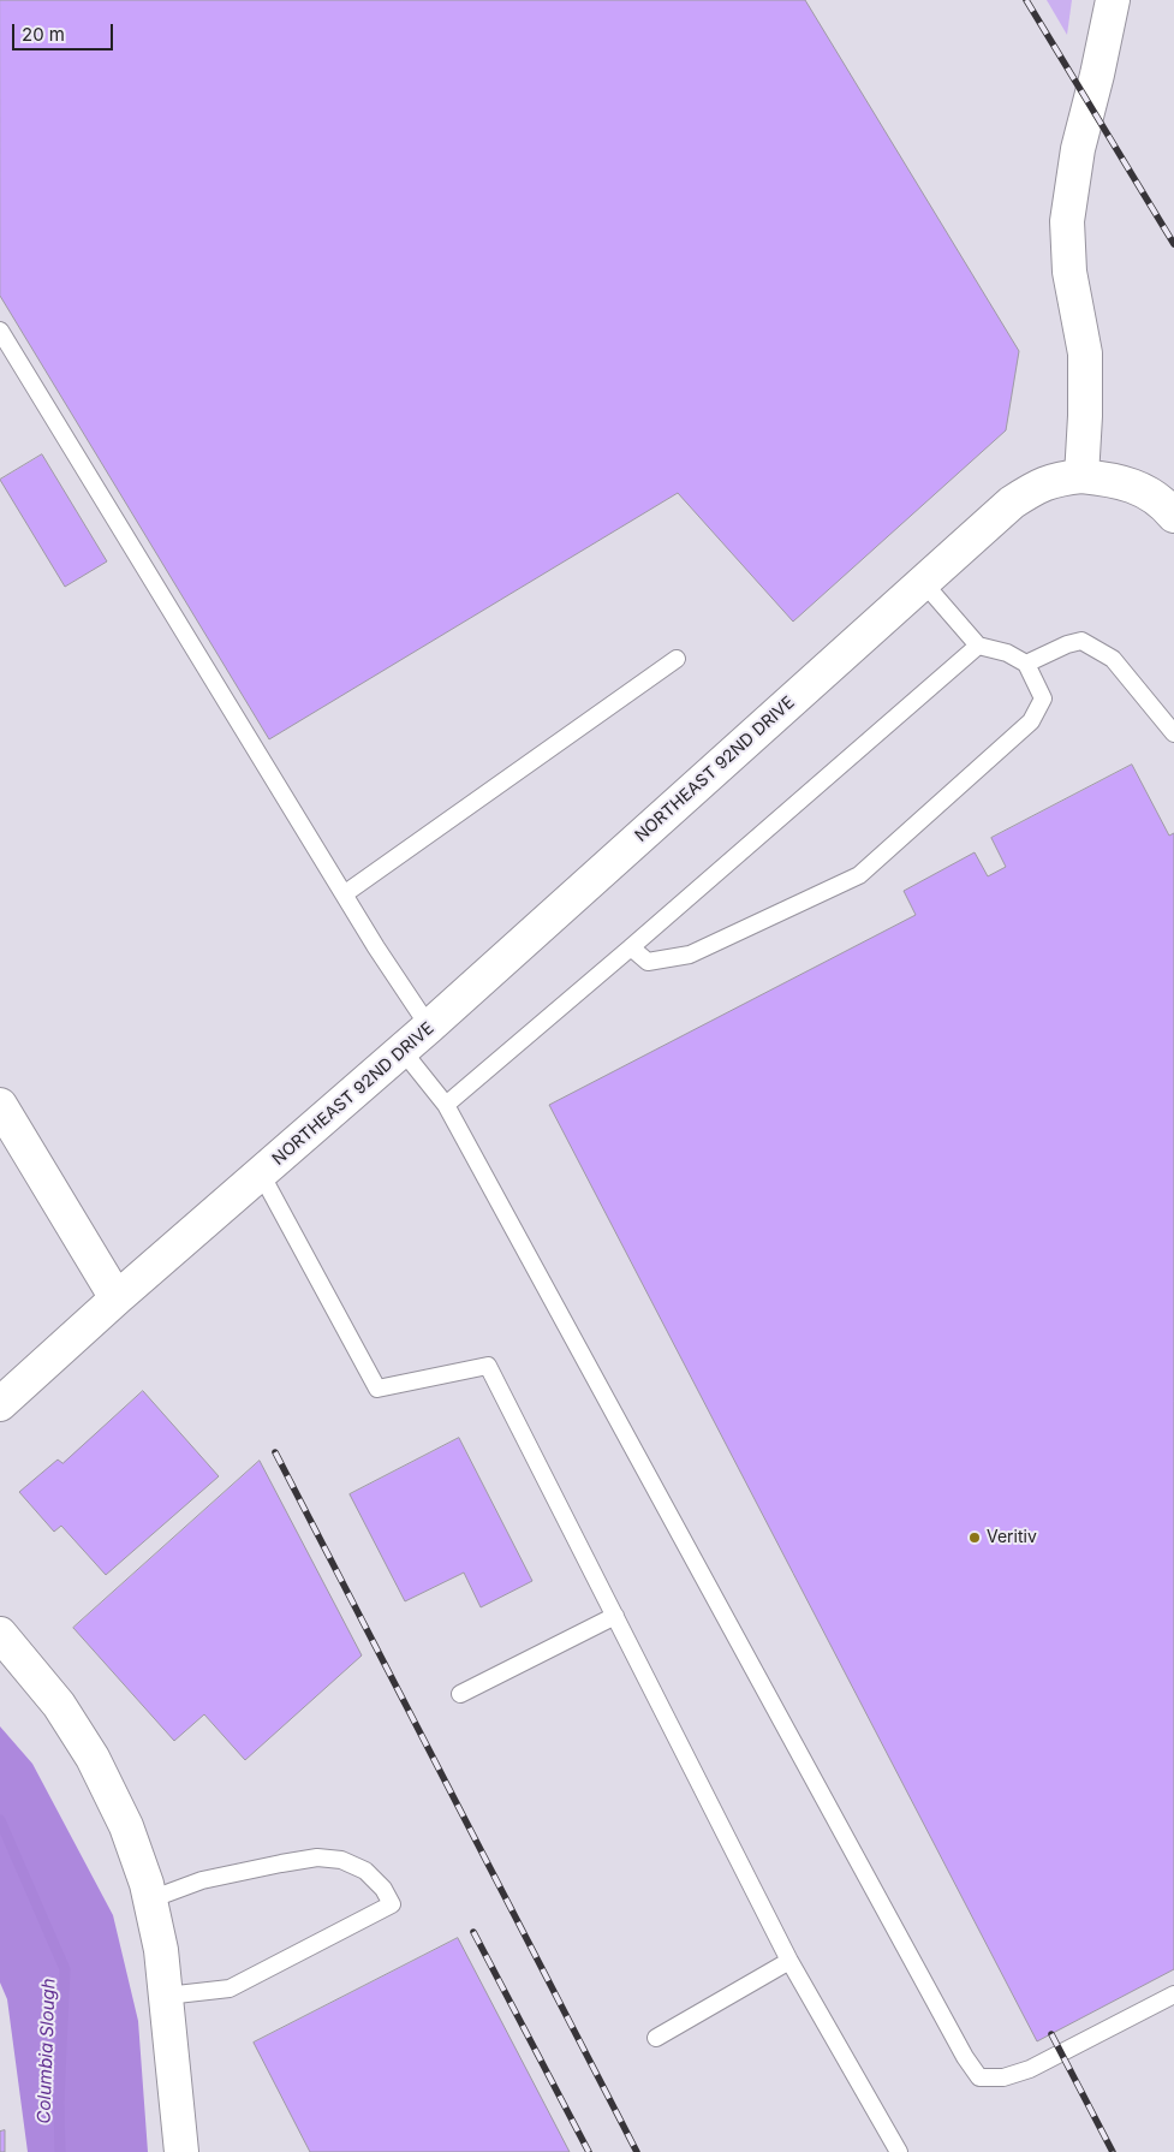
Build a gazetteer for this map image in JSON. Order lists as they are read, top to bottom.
{
  "streets": {
    "street": ["NORTHEAST 92ND DRIVE"]
  },
  "water": ["Columbia Slough"],
  "places": ["Veritiv"],
  "scale_bar": "20 m"
}
